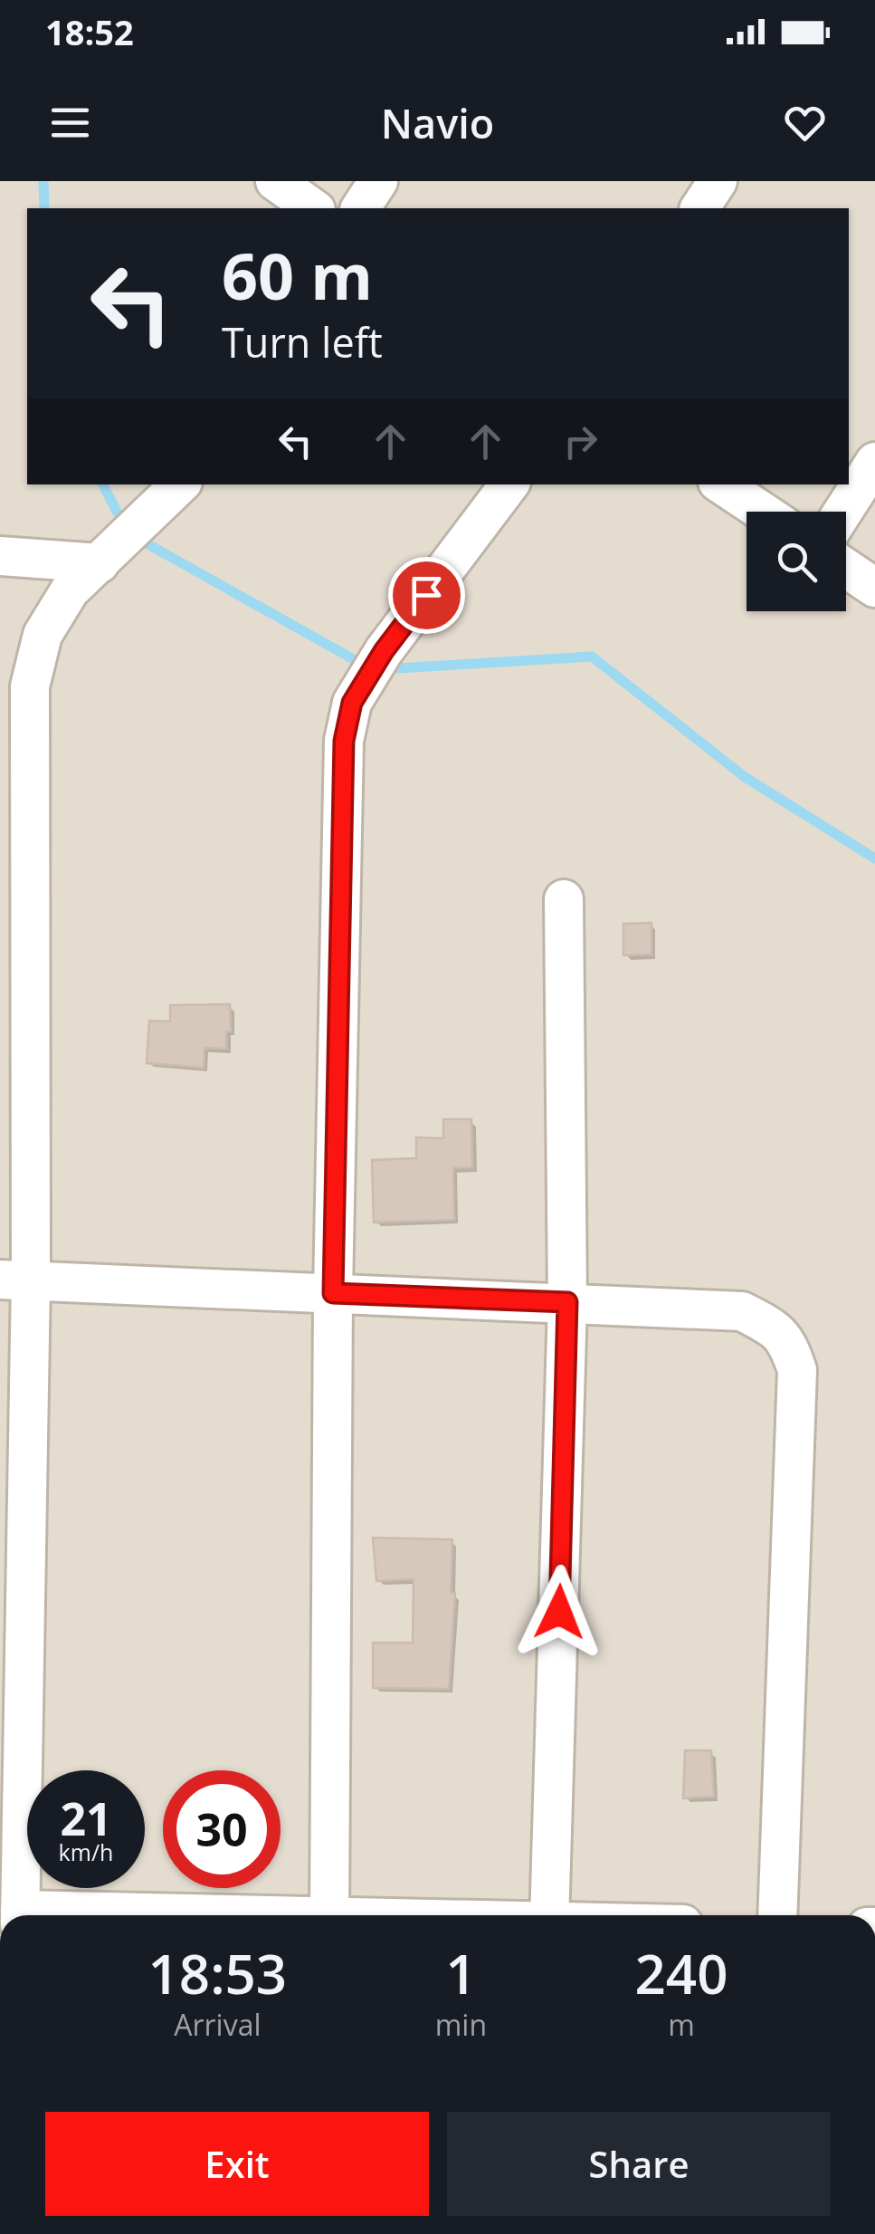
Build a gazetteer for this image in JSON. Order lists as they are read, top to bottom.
{
  "page": {
    "status": "18:52",
    "header": "Navio",
    "turn": ["60 m", "Turn left"],
    "speed": "21 km/h",
    "limit": "30",
    "eta": [
      "18:53",
      "Arrival",
      "1",
      "min",
      "240",
      "m"
    ],
    "buttons": ["Exit", "Share"]
  }
}
